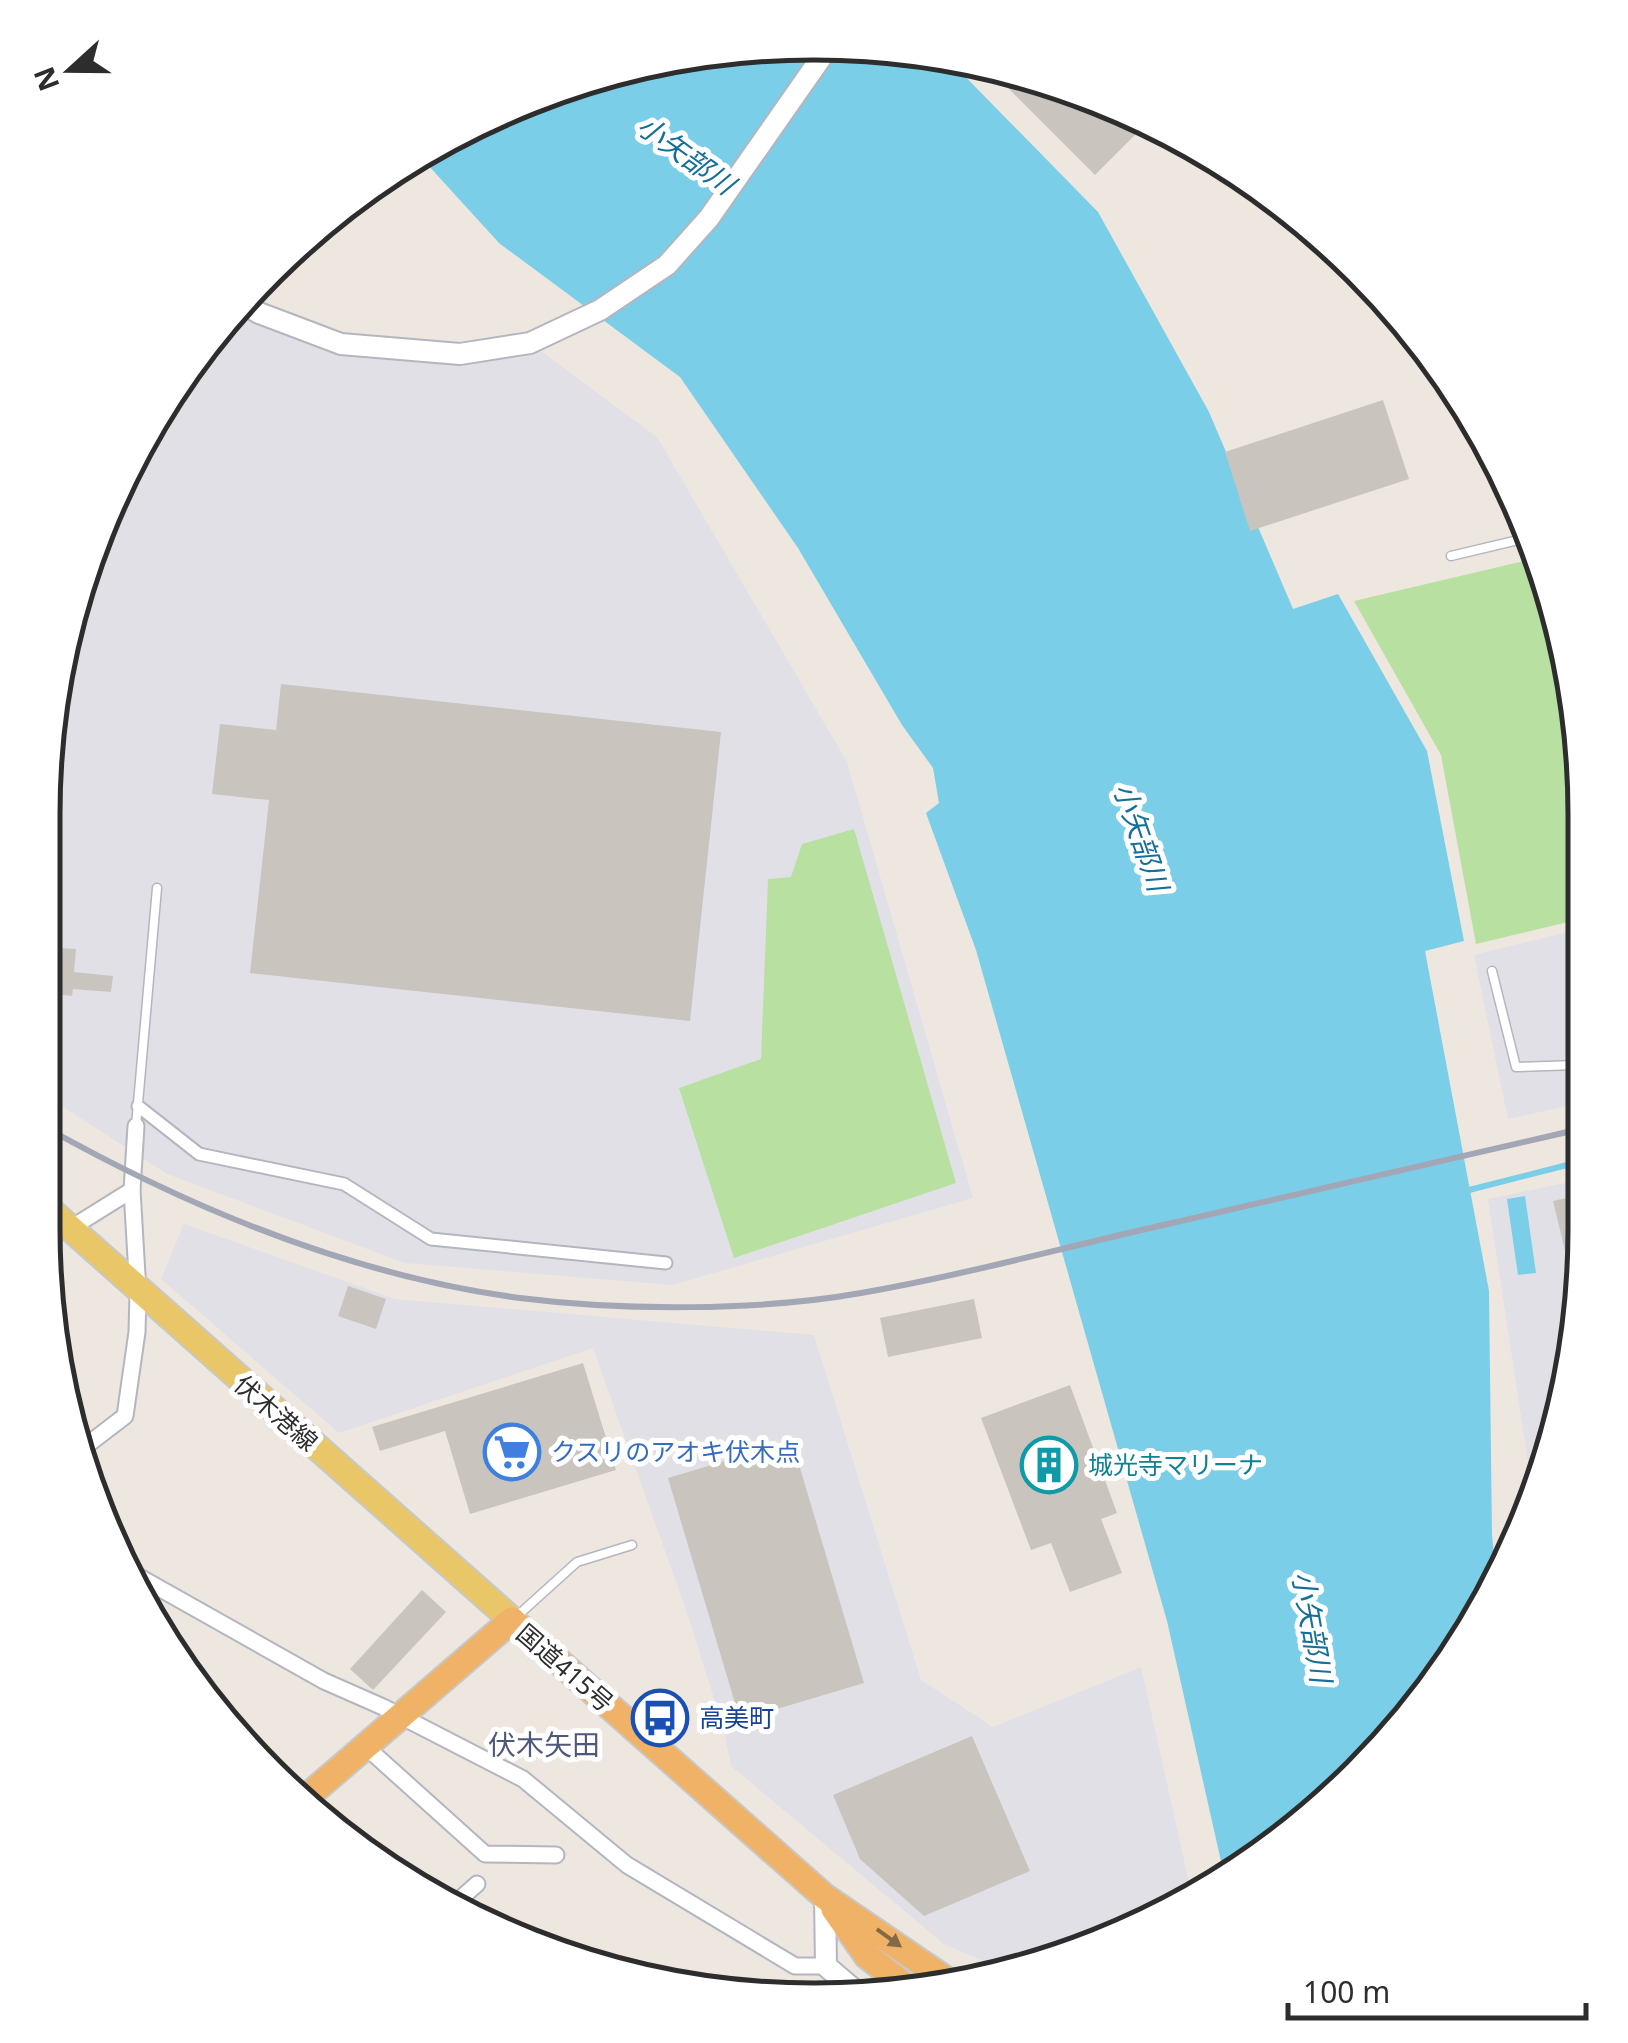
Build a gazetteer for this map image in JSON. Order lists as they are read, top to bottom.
{
  "streets": {
    "highway": ["国道415号"],
    "main road": ["伏木港線"]
  },
  "crossings": [
    ["伏木港線", "国道415号"]
  ],
  "districts": ["伏木矢田"],
  "water": ["小矢部川"],
  "places": {
    "supermarket": ["クスリのアオキ伏木点"],
    "building": ["城光寺マリーナ"],
    "bus stop": ["高美町"]
  },
  "scale_bar": "100 m",
  "north": "left"
}
